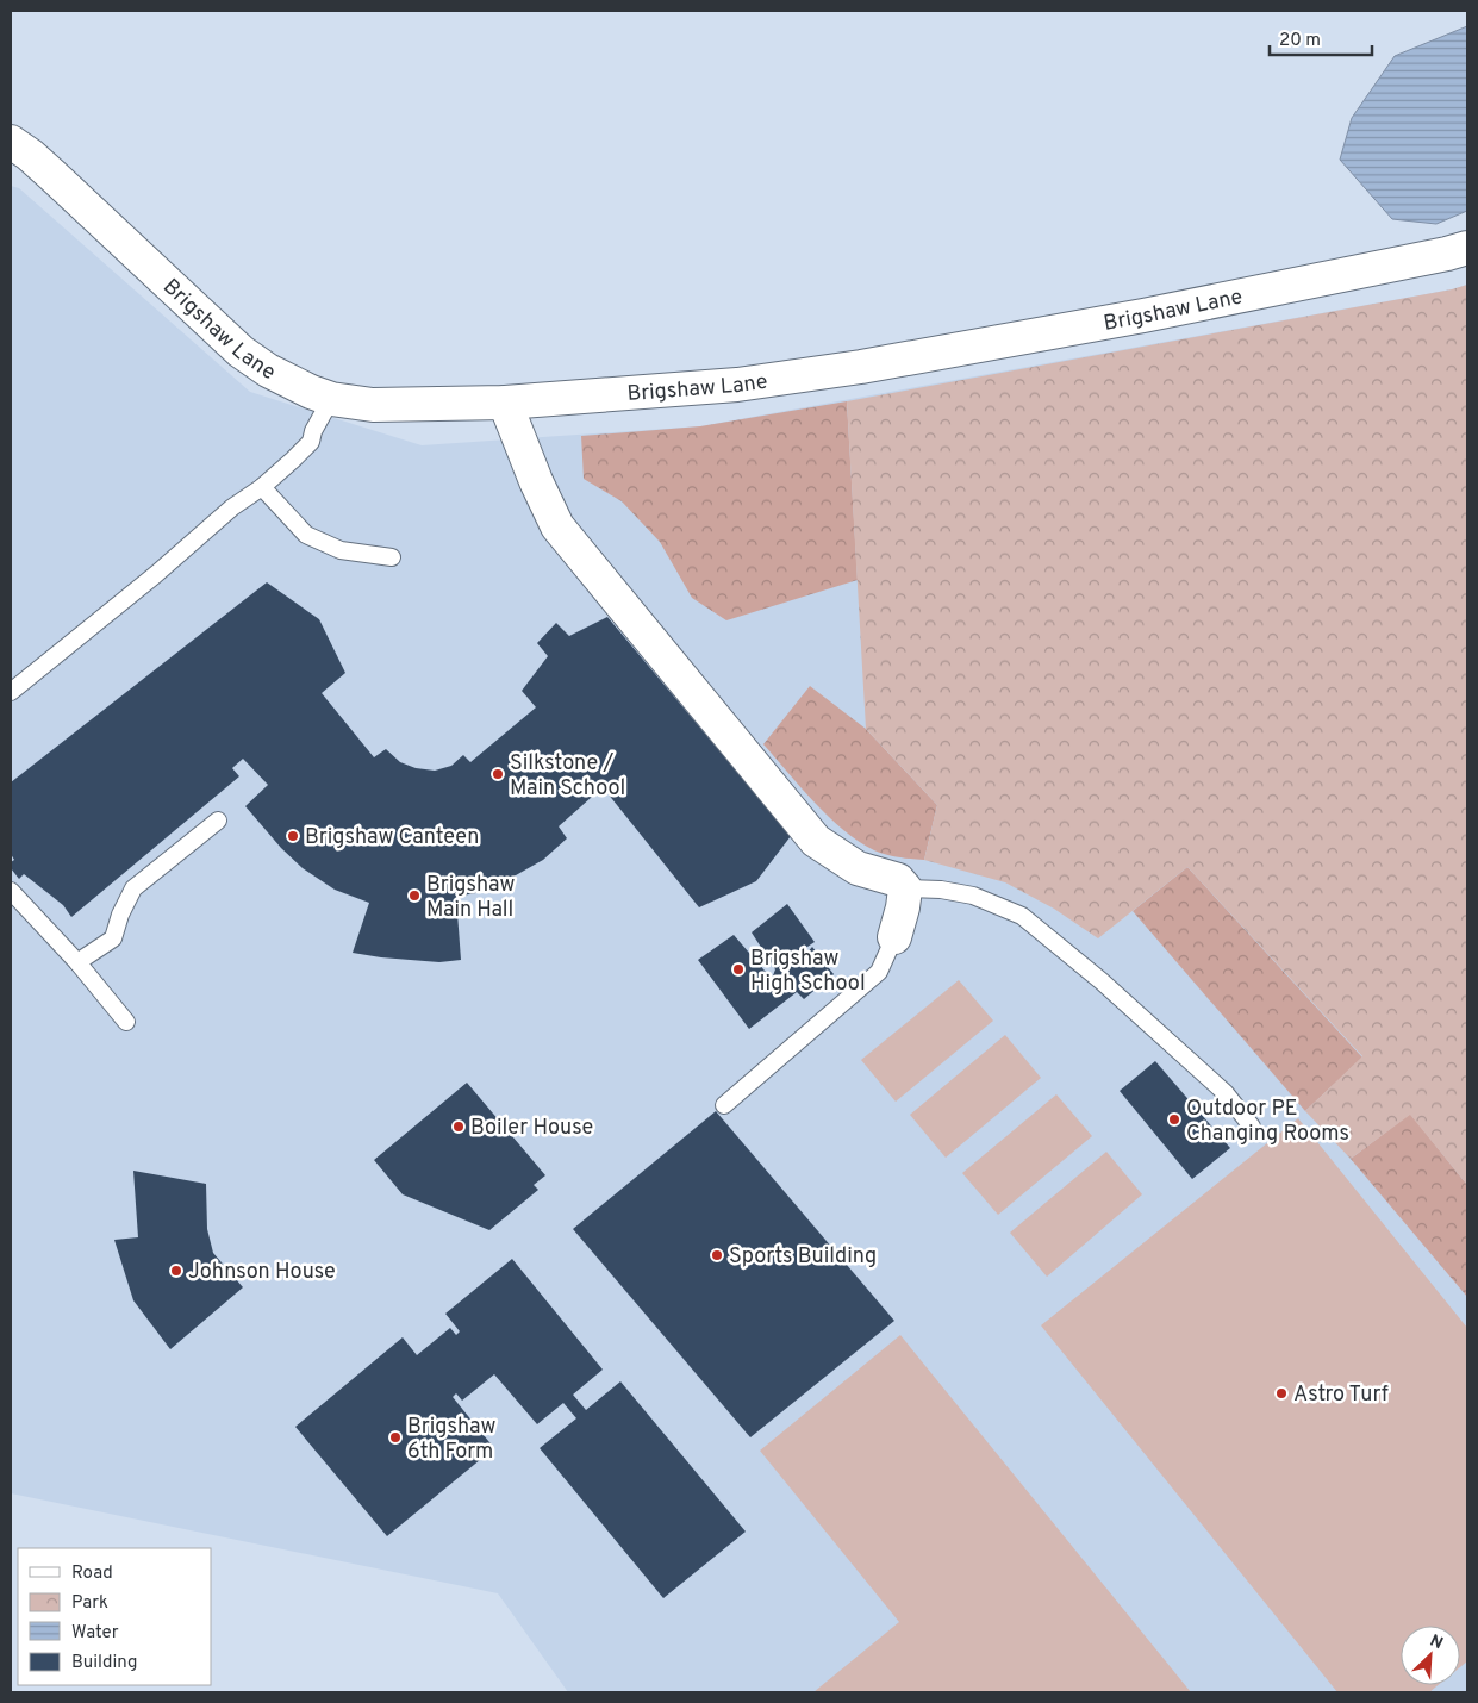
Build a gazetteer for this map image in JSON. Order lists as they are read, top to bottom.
{
  "streets": {
    "street": ["Brigshaw Lane"]
  },
  "places": [
    "Silkstone / Main School",
    "Brigshaw Canteen",
    "Brigshaw Main Hall",
    "Brigshaw High School",
    "Outdoor PE Changing Rooms",
    "Boiler House",
    "Sports Building",
    "Johnson House",
    "Astro Turf",
    "Brigshaw 6th Form"
  ],
  "legend": [
    "Road",
    "Park",
    "Water",
    "Building"
  ],
  "scale_bar": "20 m",
  "north": "top right"
}
